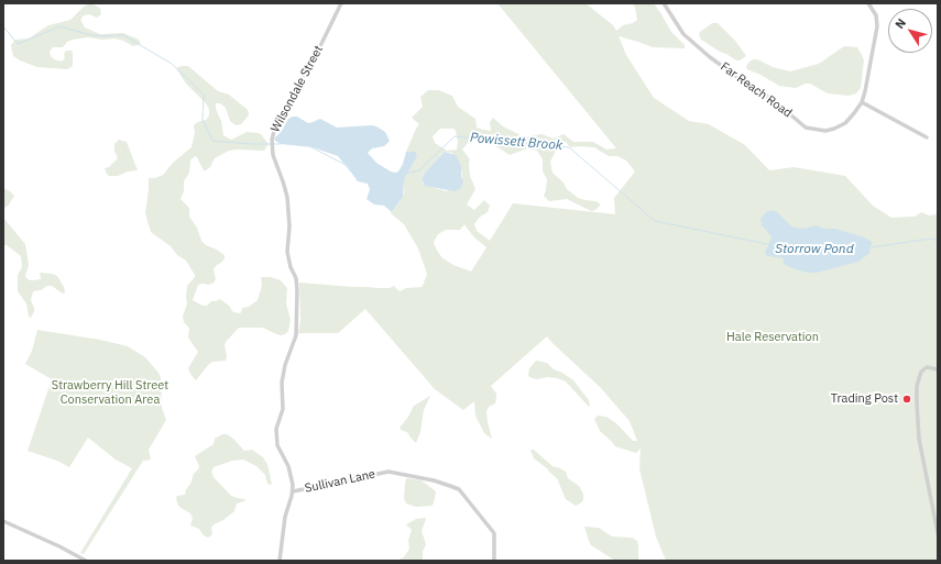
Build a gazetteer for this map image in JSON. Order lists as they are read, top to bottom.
{
  "streets": {
    "street": ["Wilsondale Street", "Far Reach Road", "Sullivan Lane"]
  },
  "crossings": [
    ["Wilsondale Street", "Sullivan Lane"]
  ],
  "water": ["Powissett Brook", "Storrow Pond"],
  "parks": ["Hale Reservation", "Strawberry Hill Street Conservation Area"],
  "places": ["Trading Post"],
  "north": "top left"
}
